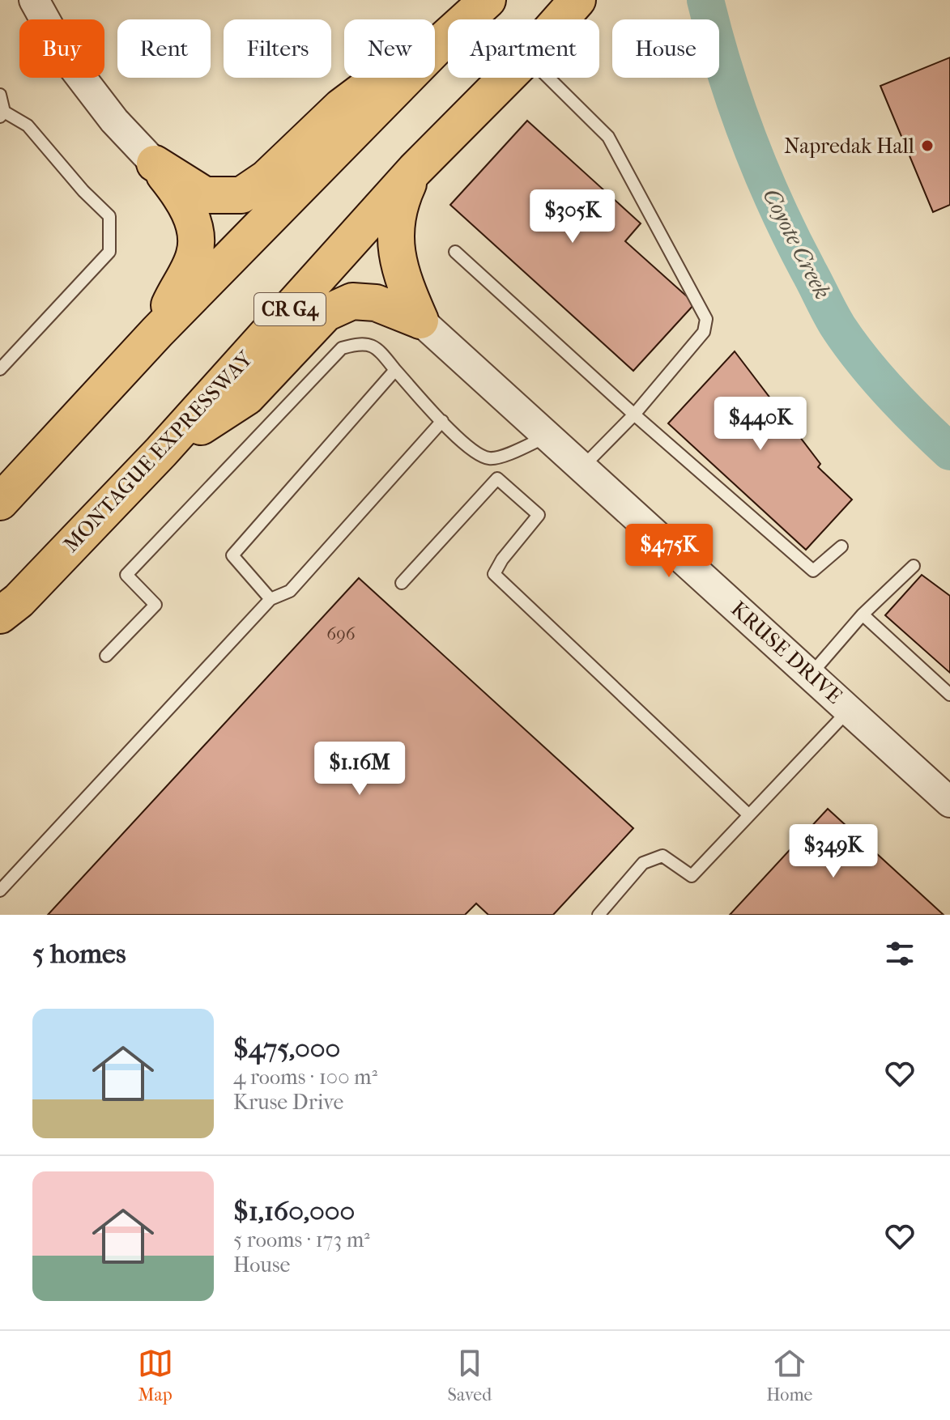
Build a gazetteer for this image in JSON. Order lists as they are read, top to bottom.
{
  "streets": {
    "highway": ["CR G4", "MONTAGUE EXPRESSWAY"],
    "street": ["KRUSE DRIVE"]
  },
  "water": ["Coyote Creek"],
  "places": ["Napredak Hall"],
  "house_numbers": ["696"],
  "page": {
    "chip": [
      "Buy",
      "Rent",
      "Filters",
      "New",
      "Apartment",
      "House"
    ],
    "price": [
      "$305K",
      "$440K",
      "$475K",
      "$1.16M",
      "$349K"
    ],
    "heading": "5 homes",
    "list": [
      {
        "name": "$475,000",
        "note": "4 rooms · 100 m² · Kruse Drive"
      },
      {
        "name": "$1,160,000",
        "note": "5 rooms · 173 m² · House"
      }
    ],
    "tabs": ["Map", "Saved", "Home"]
  }
}
